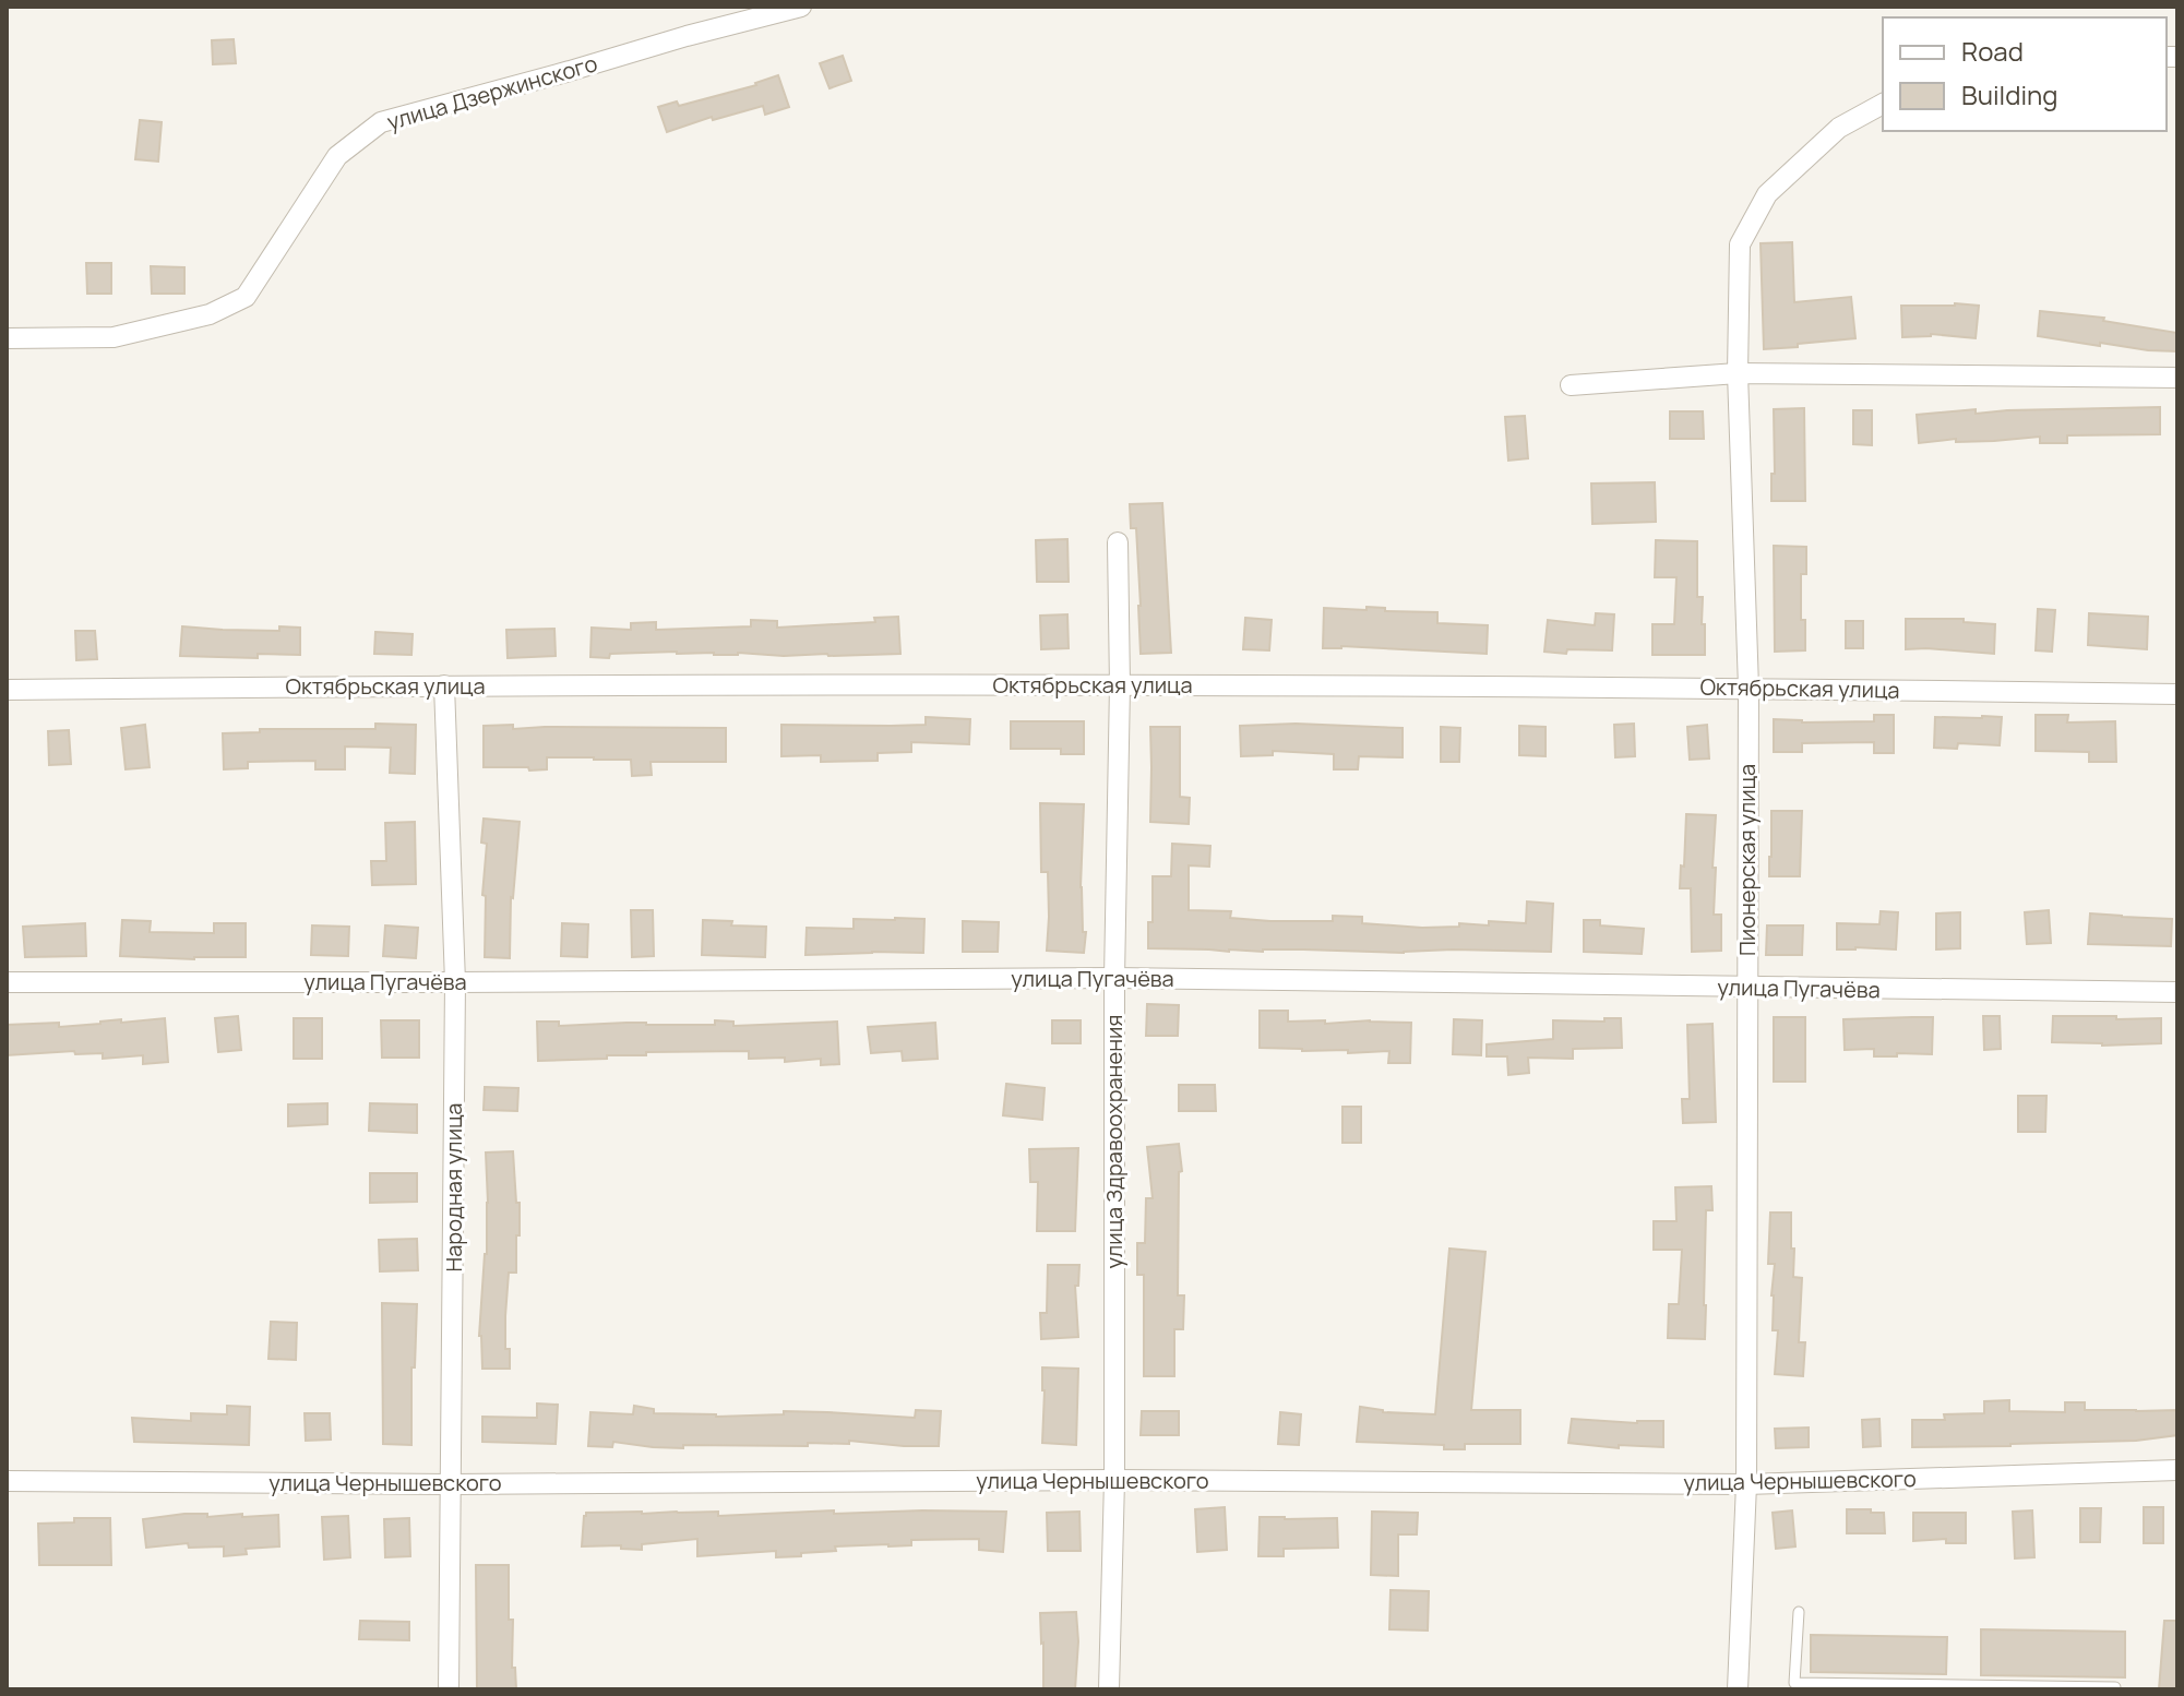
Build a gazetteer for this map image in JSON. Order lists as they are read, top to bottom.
{
  "streets": {
    "street": [
      "улица Дзержинского",
      "Октябрьская улица",
      "Пионерская улица",
      "улица Пугачёва",
      "улица Здравоохранения",
      "Народная улица",
      "улица Чернышевского"
    ]
  },
  "crossings": [
    ["Октябрьская улица", "Пионерская улица"],
    ["Октябрьская улица", "улица Здравоохранения"],
    ["Октябрьская улица", "Народная улица"],
    ["Пионерская улица", "улица Пугачёва"],
    ["Пионерская улица", "улица Чернышевского"],
    ["улица Пугачёва", "улица Здравоохранения"],
    ["улица Пугачёва", "Народная улица"],
    ["улица Здравоохранения", "улица Чернышевского"],
    ["Народная улица", "улица Чернышевского"]
  ],
  "legend": ["Road", "Building"]
}
